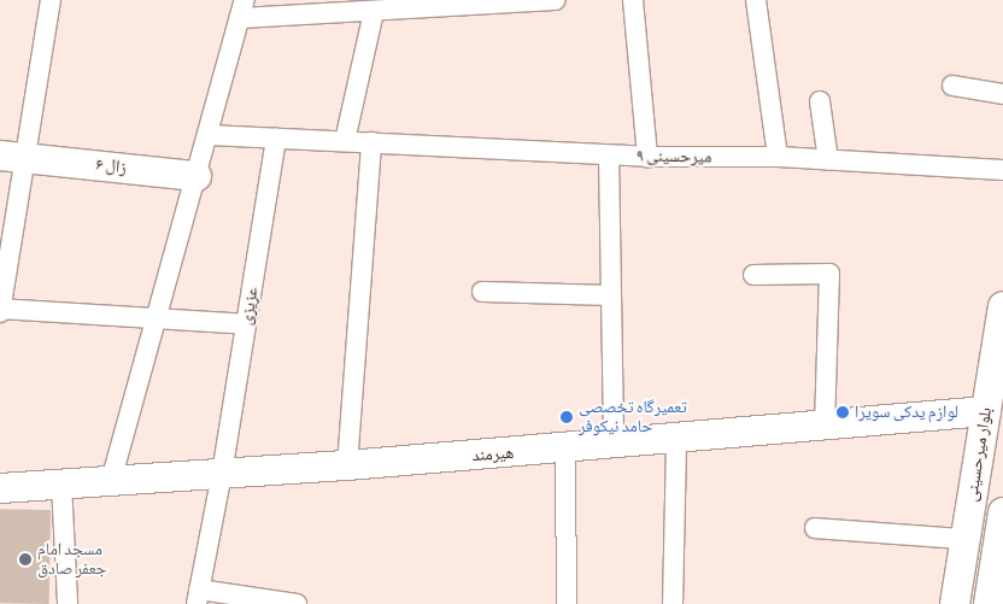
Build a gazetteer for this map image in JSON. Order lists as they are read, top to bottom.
{
  "streets": {
    "main road": ["زال ۶", "هیرمند", "بلوار میرحسینی"],
    "street": ["میرحسینی ۹", "عزیزی"]
  },
  "crossings": [
    ["میرحسینی ۹", "عزیزی"],
    ["عزیزی", "هیرمند"],
    ["هیرمند", "بلوار میرحسینی"]
  ],
  "places": ["لوازم یدکی سویرا", "تعمیرگاه تخصصی حامد نیکوفر", "مسجد امام جعفر صادق"]
}
